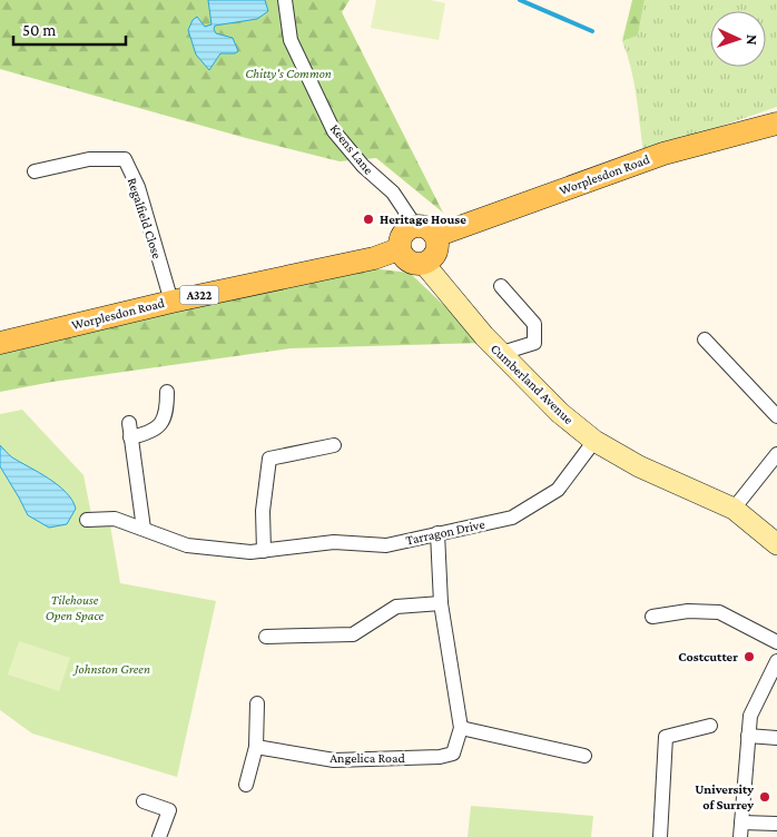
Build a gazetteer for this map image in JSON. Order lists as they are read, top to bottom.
{
  "streets": {
    "main road": ["Worplesdon Road", "A322"],
    "street": [
      "Keens Lane",
      "Regalfield Close",
      "Cumberland Avenue",
      "Tarragon Drive",
      "Angelica Road"
    ]
  },
  "crossings": [
    ["Keens Lane", "Worplesdon Road"],
    ["Keens Lane", "Cumberland Avenue"],
    ["Worplesdon Road", "Regalfield Close"],
    ["Worplesdon Road", "Cumberland Avenue"],
    ["Cumberland Avenue", "Tarragon Drive"],
    ["Tarragon Drive", "Angelica Road"]
  ],
  "parks": ["Chitty's Common", "Tilehouse Open Space", "Johnston Green"],
  "places": ["Heritage House", "Costcutter", "University of Surrey"],
  "scale_bar": "50 m",
  "north": "right"
}
